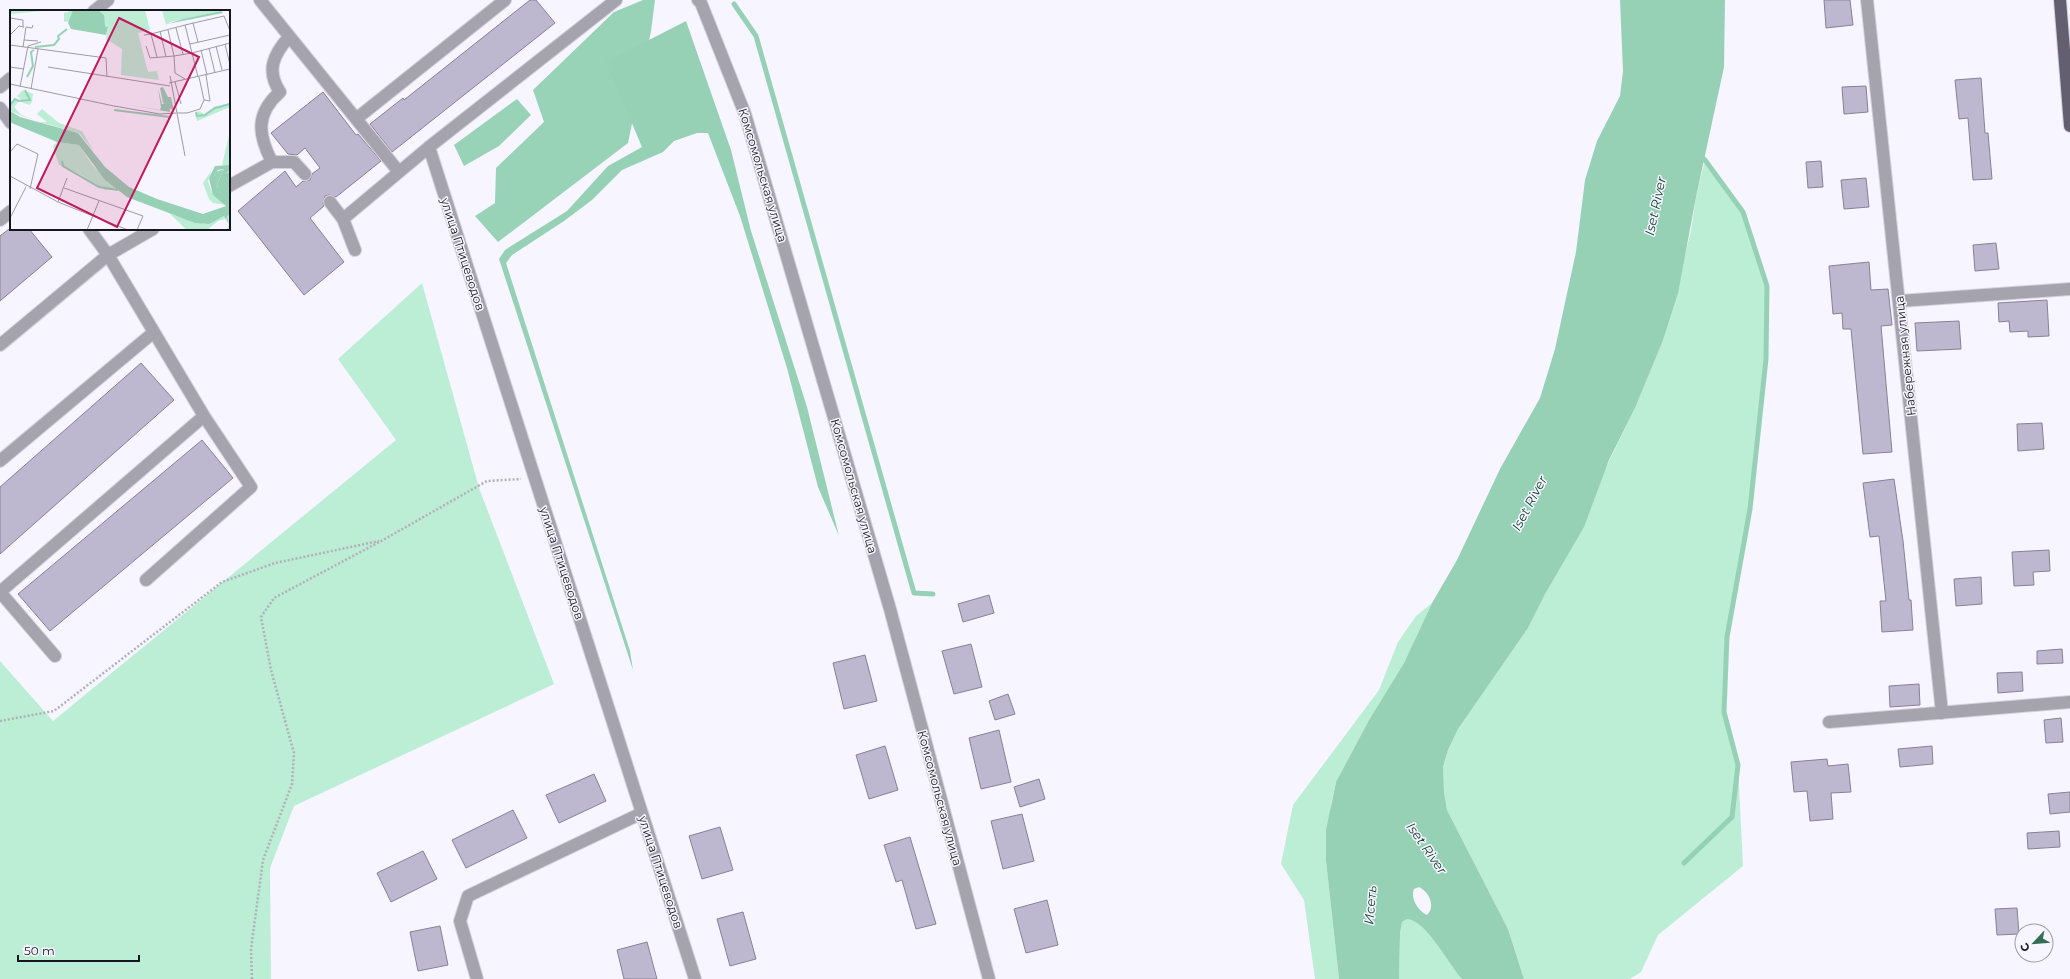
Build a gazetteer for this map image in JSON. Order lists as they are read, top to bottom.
{
  "streets": {
    "street": ["Комсомольская улица", "улица Птицеводов", "Набережная улица"]
  },
  "water": ["Iset River", "Исеть"],
  "scale_bar": "50 m",
  "north": "bottom left"
}
